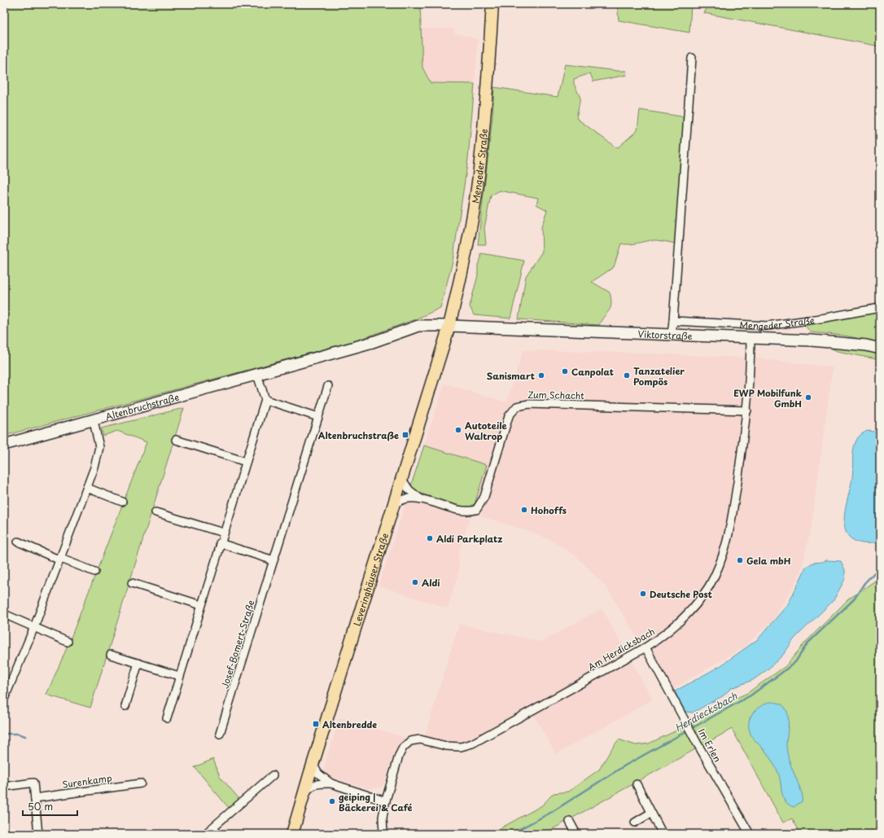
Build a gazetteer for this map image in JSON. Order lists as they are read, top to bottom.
{
  "streets": {
    "main road": ["Mengeder Straße", "Leveringhäuser Straße"],
    "street": [
      "Viktorstraße",
      "Zum Schacht",
      "Altenbruchstraße",
      "Josef-Bomert-Straße",
      "Am Herdicksbach",
      "Im Erlen",
      "Surenkamp"
    ]
  },
  "crossings": [
    ["Mengeder Straße", "Viktorstraße"],
    ["Mengeder Straße", "Altenbruchstraße"],
    ["Mengeder Straße", "Leveringhäuser Straße"],
    ["Viktorstraße", "Altenbruchstraße"],
    ["Viktorstraße", "Leveringhäuser Straße"],
    ["Viktorstraße", "Am Herdicksbach"],
    ["Zum Schacht", "Leveringhäuser Straße"],
    ["Zum Schacht", "Am Herdicksbach"],
    ["Altenbruchstraße", "Leveringhäuser Straße"],
    ["Am Herdicksbach", "Im Erlen"]
  ],
  "water": ["Herdiecksbach"],
  "places": {
    "other": [
      "Canpolat",
      "Sanismart",
      "Tanzatelier Pompös",
      "EWP Mobilfunk GmbH",
      "Autoteile Waltrop",
      "Hohoffs",
      "Aldi Parkplatz",
      "Gela mbH",
      "Aldi",
      "Deutsche Post",
      "geiping | Bäckerei & Café"
    ],
    "transit": ["Altenbruchstraße", "Altenbredde"]
  },
  "scale_bar": "50 m"
}
